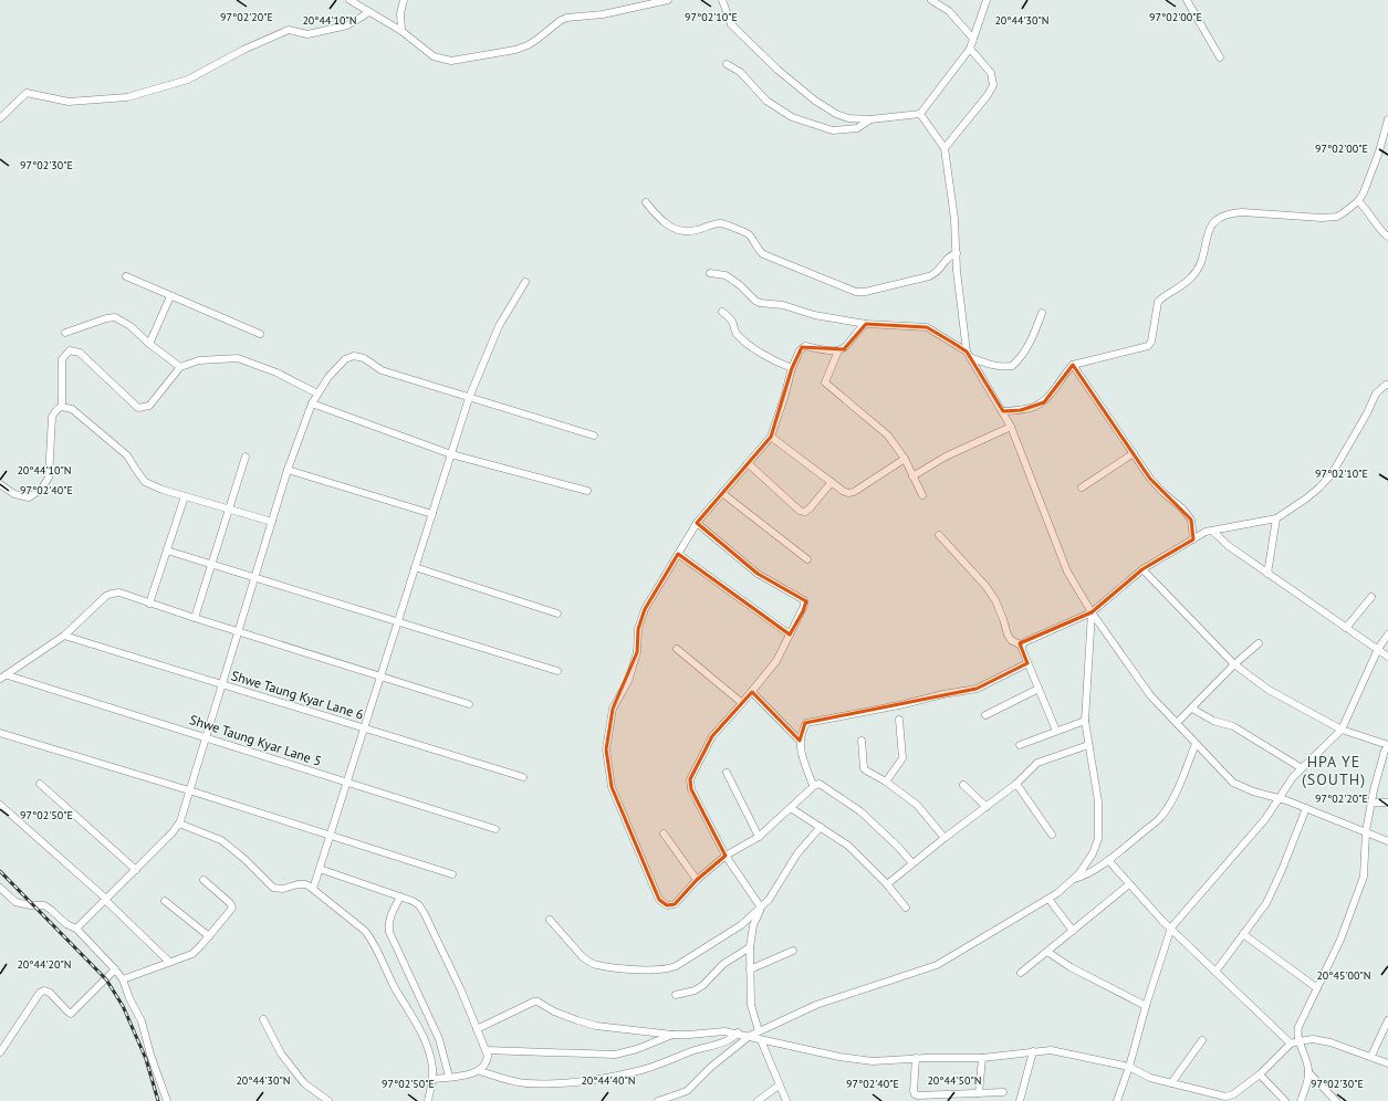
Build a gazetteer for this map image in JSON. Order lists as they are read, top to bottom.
{
  "streets": {
    "street": ["Shwe Taung Kyar Lane 6", "Shwe Taung Kyar Lane 5"]
  },
  "districts": ["HPA YE (SOUTH)"],
  "coordinates": [
    "97°02'20\"E",
    "97°02'10\"E",
    "97°02'00\"E",
    "20°44'10\"N",
    "20°44'30\"N",
    "97°02'30\"E",
    "97°02'40\"E",
    "97°02'50\"E",
    "20°44'20\"N",
    "20°45'00\"N",
    "20°44'40\"N",
    "20°44'50\"N"
  ]
}
